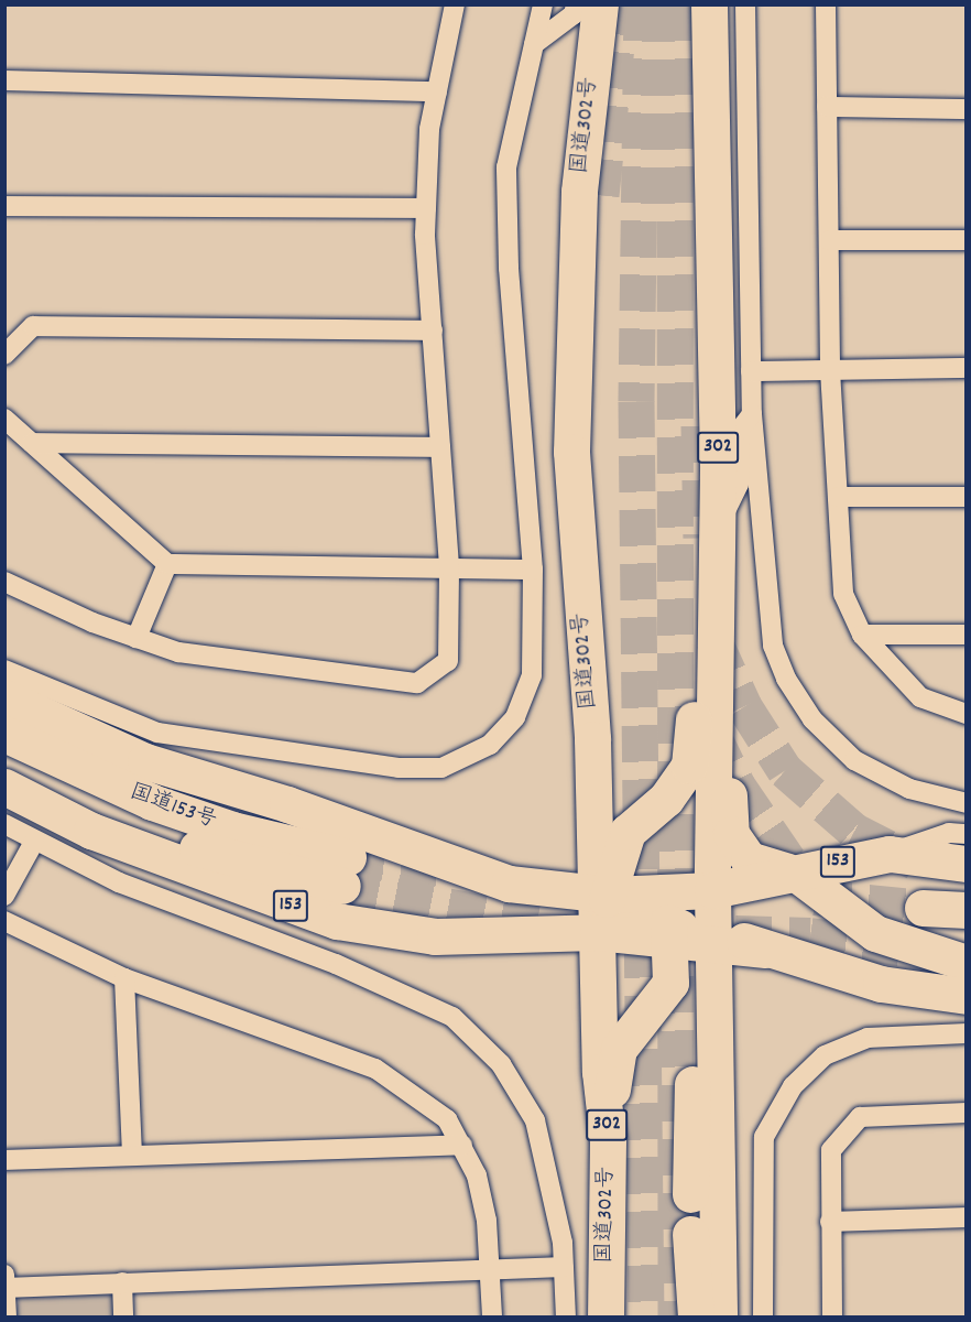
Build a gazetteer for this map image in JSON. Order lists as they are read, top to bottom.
{
  "streets": {
    "highway": [
      "国道302号",
      "302",
      "国道153号",
      "153"
    ]
  },
  "crossings": [
    ["国道302号", "302"],
    ["国道302号", "153"],
    ["302", "153"]
  ]
}
